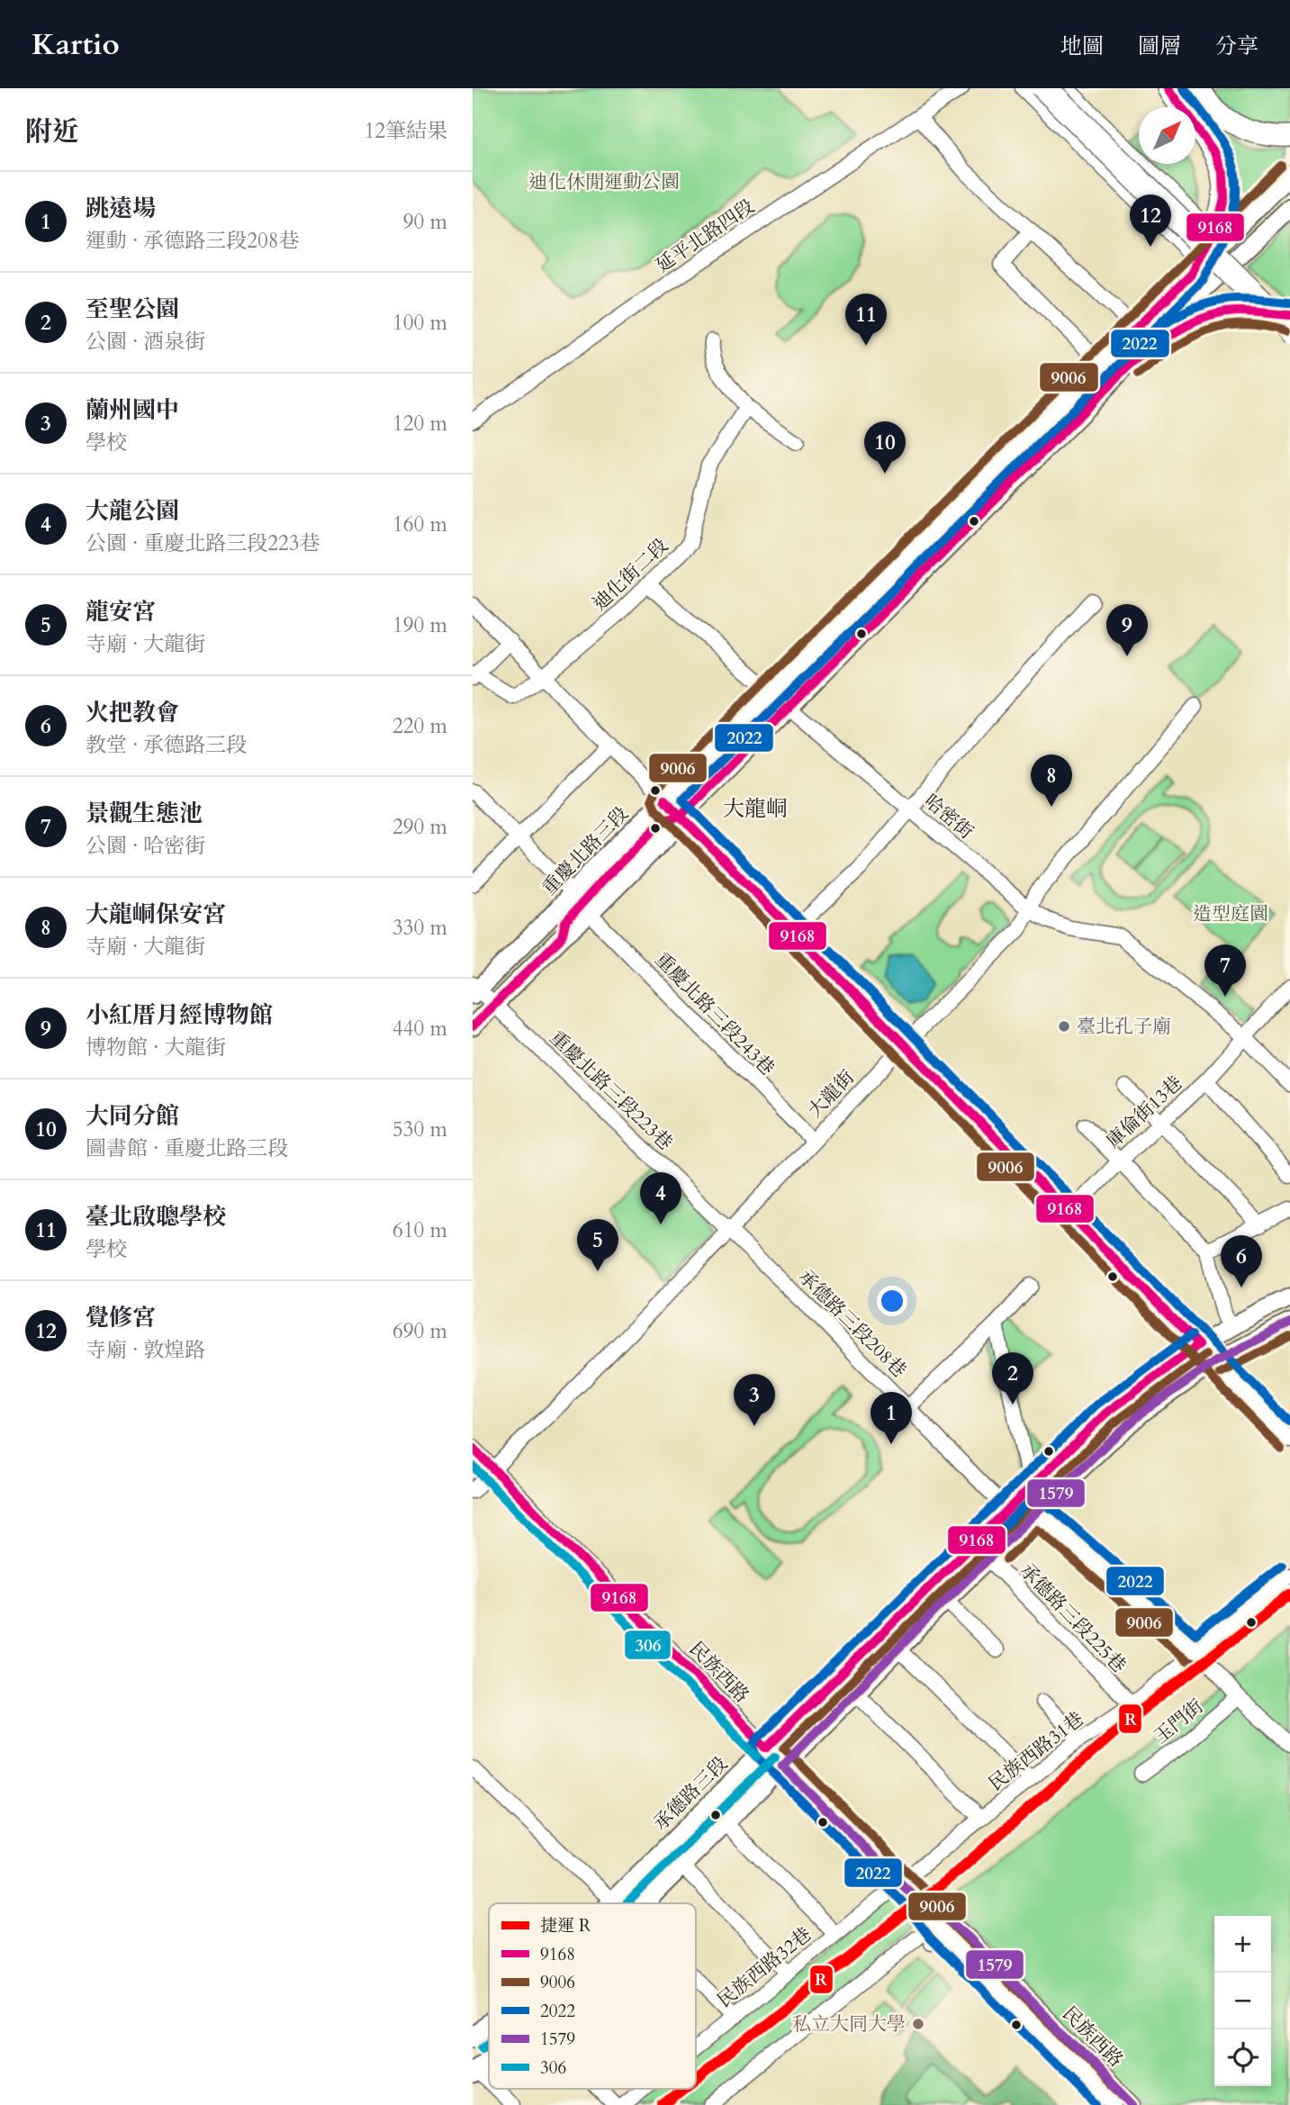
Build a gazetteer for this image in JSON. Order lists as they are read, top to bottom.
{
  "streets": {
    "main road": ["重慶北路三段", "承德路三段"],
    "street": [
      "延平北路四段",
      "迪化街二段",
      "哈密街",
      "重慶北路三段243巷",
      "重慶北路三段223巷",
      "大龍街",
      "庫倫街13巷",
      "承德路三段208巷",
      "承德路三段225巷",
      "民族西路",
      "玉門街",
      "民族西路31巷",
      "民族西路32巷"
    ]
  },
  "crossings": [
    ["迪化街二段", "哈密街"],
    ["哈密街", "重慶北路三段"],
    ["哈密街", "大龍街"],
    ["哈密街", "庫倫街13巷"],
    ["重慶北路三段", "重慶北路三段223巷"],
    ["重慶北路三段243巷", "大龍街"],
    ["重慶北路三段223巷", "大龍街"],
    ["重慶北路三段223巷", "承德路三段208巷"],
    ["大龍街", "承德路三段208巷"],
    ["大龍街", "民族西路"],
    ["承德路三段208巷", "玉門街"],
    ["承德路三段208巷", "民族西路31巷"],
    ["承德路三段208巷", "承德路三段"],
    ["承德路三段225巷", "民族西路31巷"],
    ["民族西路", "民族西路31巷"],
    ["民族西路", "承德路三段"],
    ["民族西路", "民族西路32巷"],
    ["民族西路31巷", "民族西路32巷"]
  ],
  "districts": ["大龍峒"],
  "parks": ["迪化休閒運動公園", "造型庭園"],
  "places": ["臺北孔子廟", "私立大同大學"],
  "lines": [
    "transit line 9168",
    "transit line 2022",
    "transit line 9006",
    "transit line 1579",
    "transit line 306",
    "metro line R"
  ],
  "legend": [
    "捷運 R",
    "9168",
    "9006",
    "2022",
    "1579",
    "306"
  ],
  "north": "top right",
  "page": {
    "header": "Kartio",
    "nav": ["地圖", "圖層", "分享"],
    "heading": ["附近", "12筆結果"],
    "list": [
      {
        "mark": "1",
        "name": "跳遠場",
        "note": "運動 · 承德路三段208巷",
        "value": "90 m"
      },
      {
        "mark": "2",
        "name": "至聖公園",
        "note": "公園 · 酒泉街",
        "value": "100 m"
      },
      {
        "mark": "3",
        "name": "蘭州國中",
        "note": "學校",
        "value": "120 m"
      },
      {
        "mark": "4",
        "name": "大龍公園",
        "note": "公園 · 重慶北路三段223巷",
        "value": "160 m"
      },
      {
        "mark": "5",
        "name": "龍安宮",
        "note": "寺廟 · 大龍街",
        "value": "190 m"
      },
      {
        "mark": "6",
        "name": "火把教會",
        "note": "教堂 · 承德路三段",
        "value": "220 m"
      },
      {
        "mark": "7",
        "name": "景觀生態池",
        "note": "公園 · 哈密街",
        "value": "290 m"
      },
      {
        "mark": "8",
        "name": "大龍峒保安宮",
        "note": "寺廟 · 大龍街",
        "value": "330 m"
      },
      {
        "mark": "9",
        "name": "小紅厝月經博物館",
        "note": "博物館 · 大龍街",
        "value": "440 m"
      },
      {
        "mark": "10",
        "name": "大同分館",
        "note": "圖書館 · 重慶北路三段",
        "value": "530 m"
      },
      {
        "mark": "11",
        "name": "臺北啟聰學校",
        "note": "學校",
        "value": "610 m"
      },
      {
        "mark": "12",
        "name": "覺修宮",
        "note": "寺廟 · 敦煌路",
        "value": "690 m"
      }
    ],
    "pins": [
      "12",
      "11",
      "10",
      "9",
      "8",
      "7",
      "4",
      "5",
      "6",
      "2",
      "3",
      "1"
    ],
    "map_buttons": ["+", "−"]
  }
}
